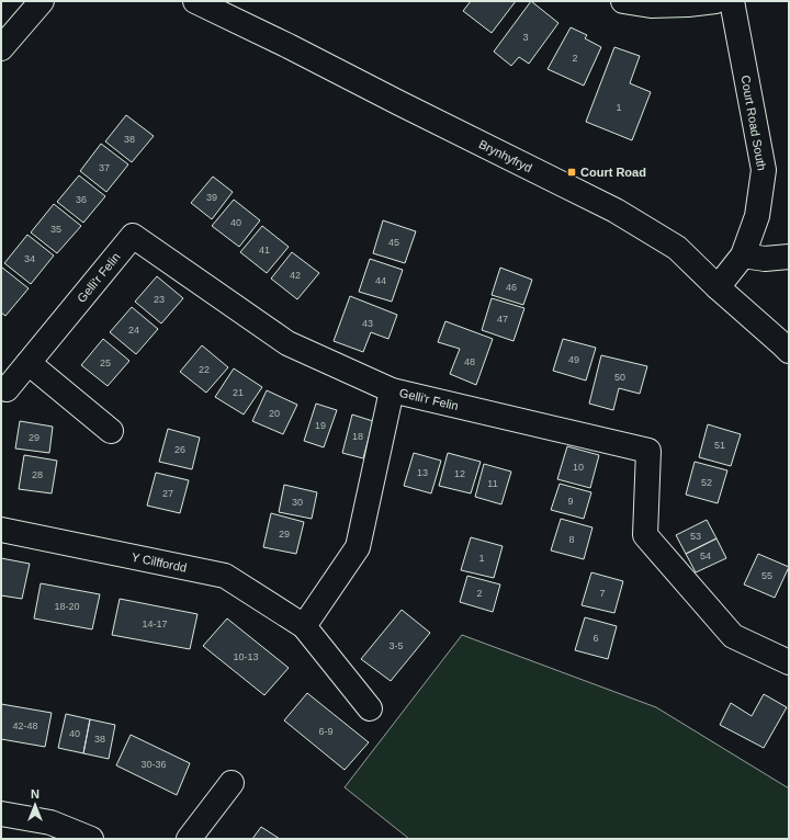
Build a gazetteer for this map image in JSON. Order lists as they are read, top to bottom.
{
  "streets": {
    "street": [
      "Court Road South",
      "Brynhyfryd",
      "Gelli'r Felin",
      "Y Cilffordd"
    ]
  },
  "crossings": [
    ["Court Road South", "Brynhyfryd"]
  ],
  "places": {
    "transit": ["Court Road"]
  },
  "house_numbers": [
    "3",
    "2",
    "1",
    "38",
    "37",
    "39",
    "36",
    "40",
    "35",
    "45",
    "41",
    "34",
    "42",
    "44",
    "46",
    "23",
    "47",
    "43",
    "24",
    "49",
    "48",
    "25",
    "22",
    "50",
    "21",
    "20",
    "19",
    "18",
    "29",
    "51",
    "26",
    "10",
    "13",
    "12",
    "28",
    "52",
    "11",
    "27",
    "9",
    "30",
    "29",
    "53",
    "8",
    "54",
    "1",
    "55",
    "2",
    "7",
    "18-20",
    "14-17",
    "6",
    "3-5",
    "10-13",
    "42-48",
    "6-9",
    "40",
    "38",
    "30-36"
  ],
  "north": "top"
}
